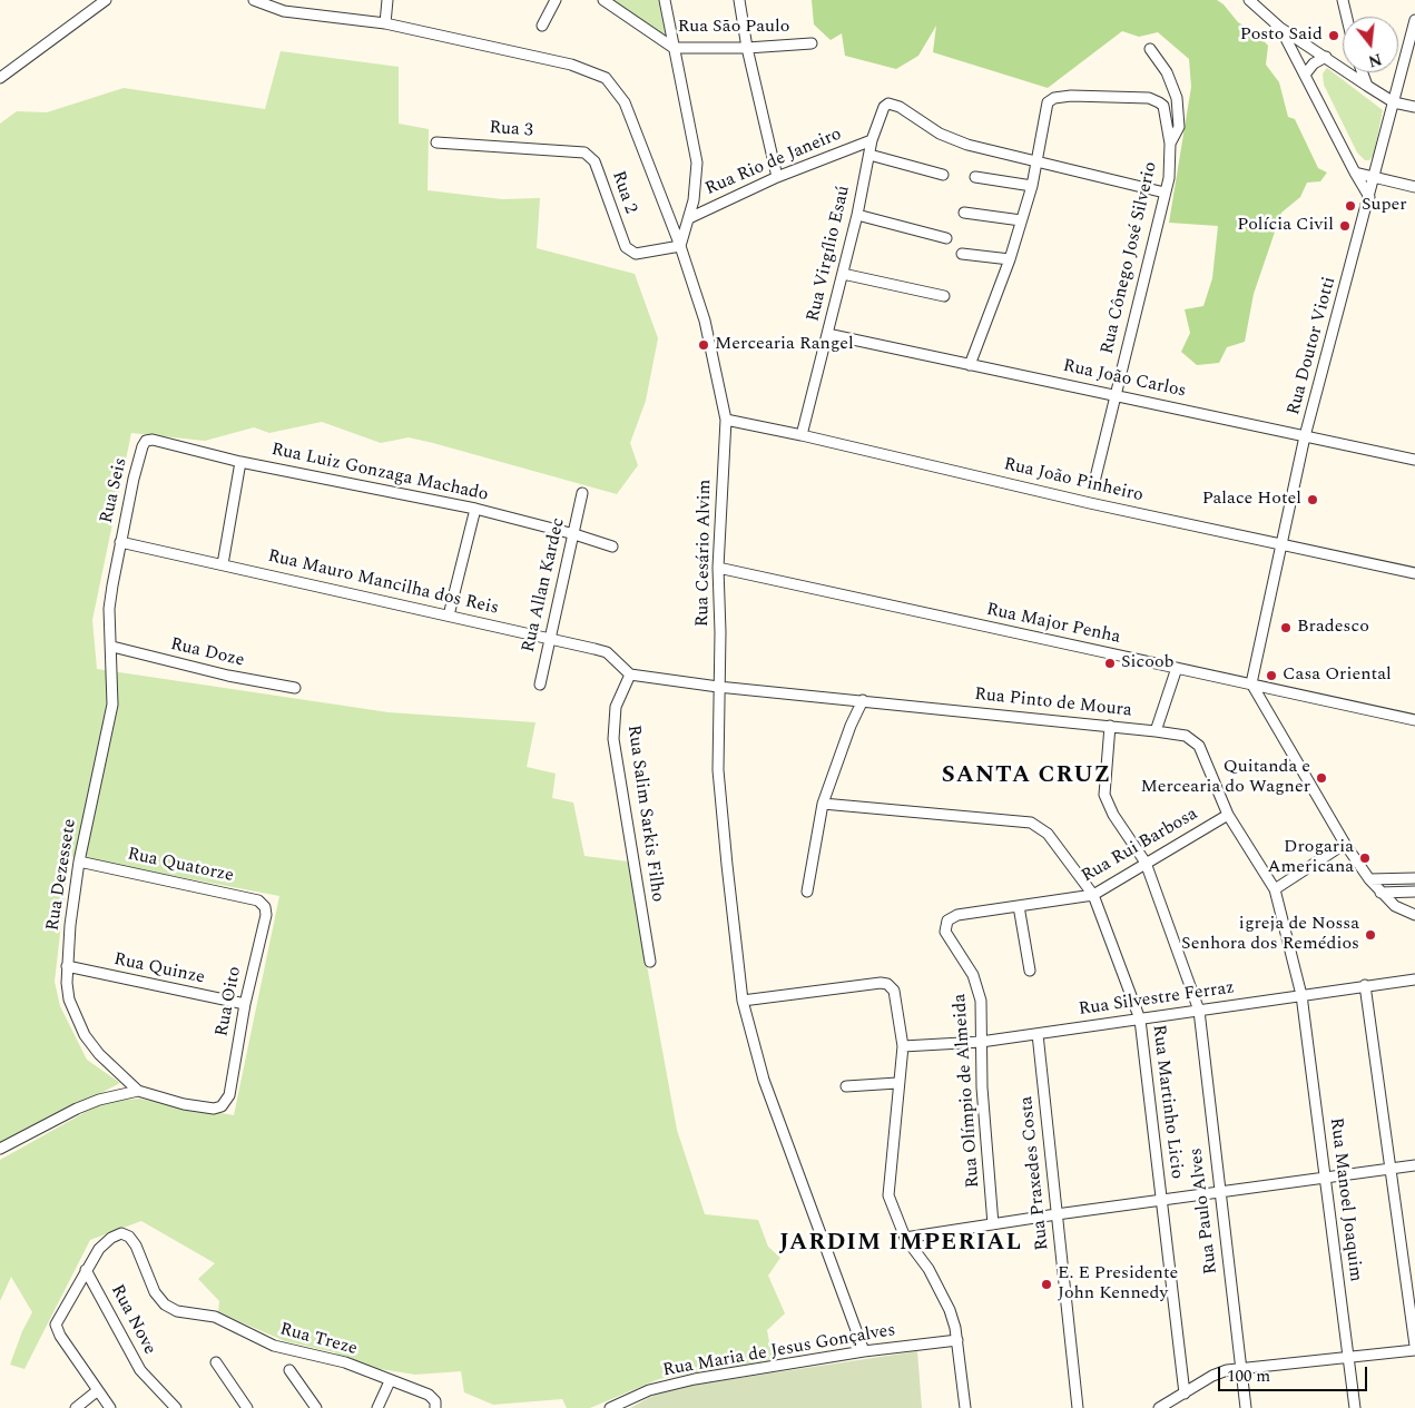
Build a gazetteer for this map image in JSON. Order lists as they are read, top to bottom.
{
  "streets": {
    "street": [
      "Rua São Paulo",
      "Rua 3",
      "Rua Rio de Janeiro",
      "Rua 2",
      "Rua Virgílio Esaú",
      "Rua Cônego José Silverio",
      "Rua Doutor Viotti",
      "Rua João Carlos",
      "Rua Luiz Gonzaga Machado",
      "Rua João Pinheiro",
      "Rua Seis",
      "Rua Cesário Alvim",
      "Rua Mauro Mancilha dos Reis",
      "Rua Allan Kardec",
      "Rua Major Penha",
      "Rua Doze",
      "Rua Pinto de Moura",
      "Rua Salim Sarkis Filho",
      "Rua Rui Barbosa",
      "Rua Quatorze",
      "Rua Dezessete",
      "Rua Quinze",
      "Rua Silvestre Ferraz",
      "Rua Oito",
      "Rua Olímpio de Almeida",
      "Rua Martinho Licio",
      "Rua Praxedes Costa",
      "Rua Manoel Joaquim",
      "Rua Paulo Alves",
      "Rua Nove",
      "Rua Treze",
      "Rua Maria de Jesus Gonçalves"
    ]
  },
  "crossings": [
    ["Rua 3", "Rua 2"],
    ["Rua Rio de Janeiro", "Rua Virgílio Esaú"],
    ["Rua 2", "Rua Cesário Alvim"],
    ["Rua Virgílio Esaú", "Rua Cônego José Silverio"],
    ["Rua Virgílio Esaú", "Rua João Carlos"],
    ["Rua Virgílio Esaú", "Rua João Pinheiro"],
    ["Rua Cônego José Silverio", "Rua João Carlos"],
    ["Rua Doutor Viotti", "Rua João Carlos"],
    ["Rua Doutor Viotti", "Rua João Pinheiro"],
    ["Rua Doutor Viotti", "Rua Major Penha"],
    ["Rua Luiz Gonzaga Machado", "Rua Seis"],
    ["Rua Luiz Gonzaga Machado", "Rua Allan Kardec"],
    ["Rua João Pinheiro", "Rua Cesário Alvim"],
    ["Rua Seis", "Rua Mauro Mancilha dos Reis"],
    ["Rua Seis", "Rua Dezessete"],
    ["Rua Cesário Alvim", "Rua Major Penha"],
    ["Rua Cesário Alvim", "Rua Pinto de Moura"],
    ["Rua Cesário Alvim", "Rua Maria de Jesus Gonçalves"],
    ["Rua Mauro Mancilha dos Reis", "Rua Allan Kardec"],
    ["Rua Mauro Mancilha dos Reis", "Rua Pinto de Moura"],
    ["Rua Mauro Mancilha dos Reis", "Rua Salim Sarkis Filho"],
    ["Rua Mauro Mancilha dos Reis", "Rua Dezessete"],
    ["Rua Doze", "Rua Dezessete"],
    ["Rua Pinto de Moura", "Rua Salim Sarkis Filho"],
    ["Rua Pinto de Moura", "Rua Rui Barbosa"],
    ["Rua Pinto de Moura", "Rua Silvestre Ferraz"],
    ["Rua Pinto de Moura", "Rua Manoel Joaquim"],
    ["Rua Pinto de Moura", "Rua Paulo Alves"],
    ["Rua Rui Barbosa", "Rua Olímpio de Almeida"],
    ["Rua Rui Barbosa", "Rua Martinho Licio"],
    ["Rua Rui Barbosa", "Rua Paulo Alves"],
    ["Rua Quatorze", "Rua Dezessete"],
    ["Rua Quatorze", "Rua Oito"],
    ["Rua Dezessete", "Rua Quinze"],
    ["Rua Dezessete", "Rua Oito"],
    ["Rua Quinze", "Rua Oito"],
    ["Rua Silvestre Ferraz", "Rua Olímpio de Almeida"],
    ["Rua Silvestre Ferraz", "Rua Martinho Licio"],
    ["Rua Silvestre Ferraz", "Rua Praxedes Costa"],
    ["Rua Silvestre Ferraz", "Rua Manoel Joaquim"],
    ["Rua Silvestre Ferraz", "Rua Paulo Alves"],
    ["Rua Nove", "Rua Treze"]
  ],
  "districts": ["SANTA CRUZ", "JARDIM IMPERIAL"],
  "places": [
    "Posto Said",
    "Super",
    "Polícia Civil",
    "Mercearia Rangel",
    "Palace Hotel",
    "Bradesco",
    "Sicoob",
    "Casa Oriental",
    "Quitanda e Mercearia do Wagner",
    "Drogaria Americana",
    "igreja de Nossa Senhora dos Remédios",
    "E. E Presidente John Kennedy"
  ],
  "scale_bar": "100 m",
  "north": "bottom"
}
